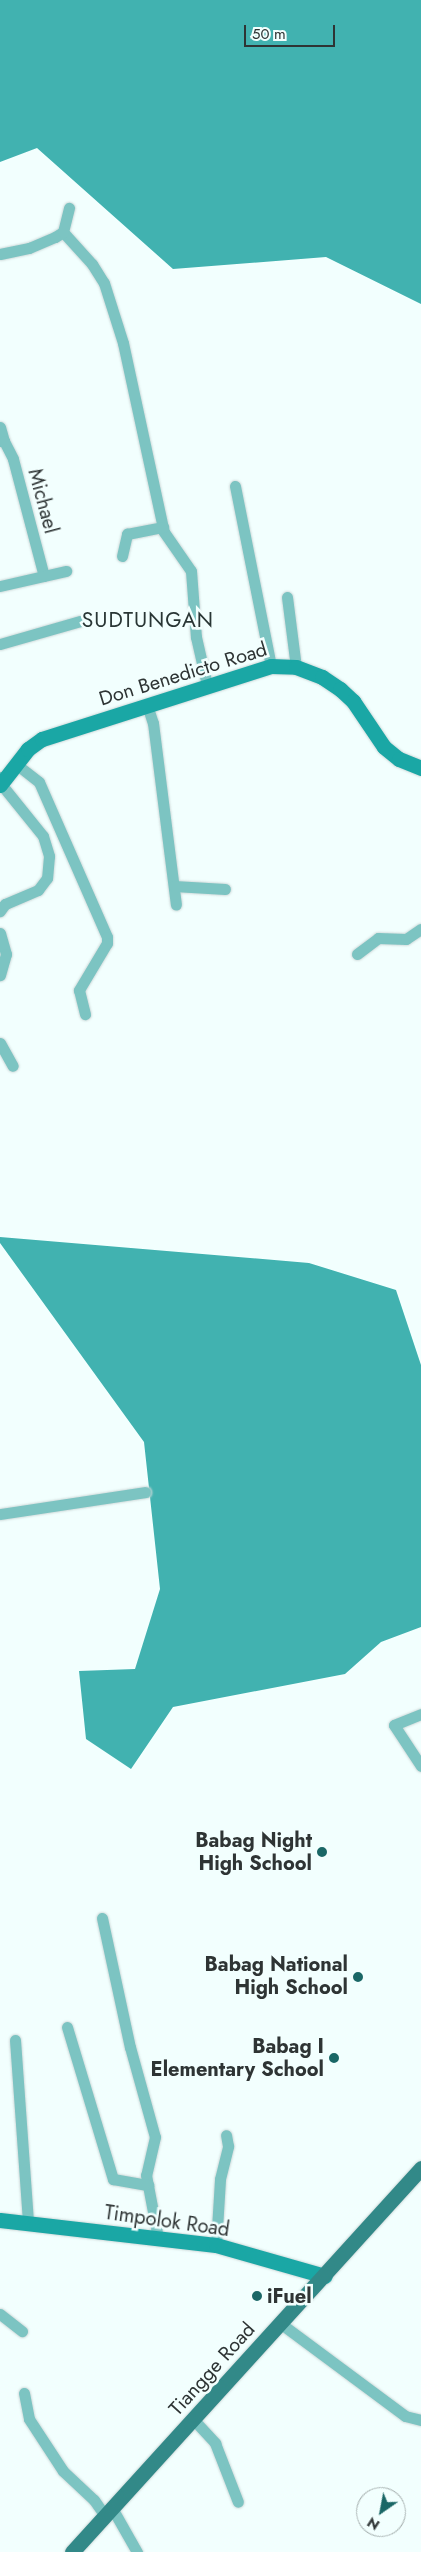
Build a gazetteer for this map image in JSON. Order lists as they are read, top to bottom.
{
  "streets": {
    "main road": ["Tiangge Road"],
    "street": ["Michael", "Don Benedicto Road", "Timpolok Road"]
  },
  "crossings": [
    ["Timpolok Road", "Tiangge Road"]
  ],
  "districts": ["SUDTUNGAN"],
  "places": [
    "Babag Night High School",
    "Babag National High School",
    "Babag I Elementary School",
    "iFuel"
  ],
  "scale_bar": "50 m",
  "north": "bottom left"
}
